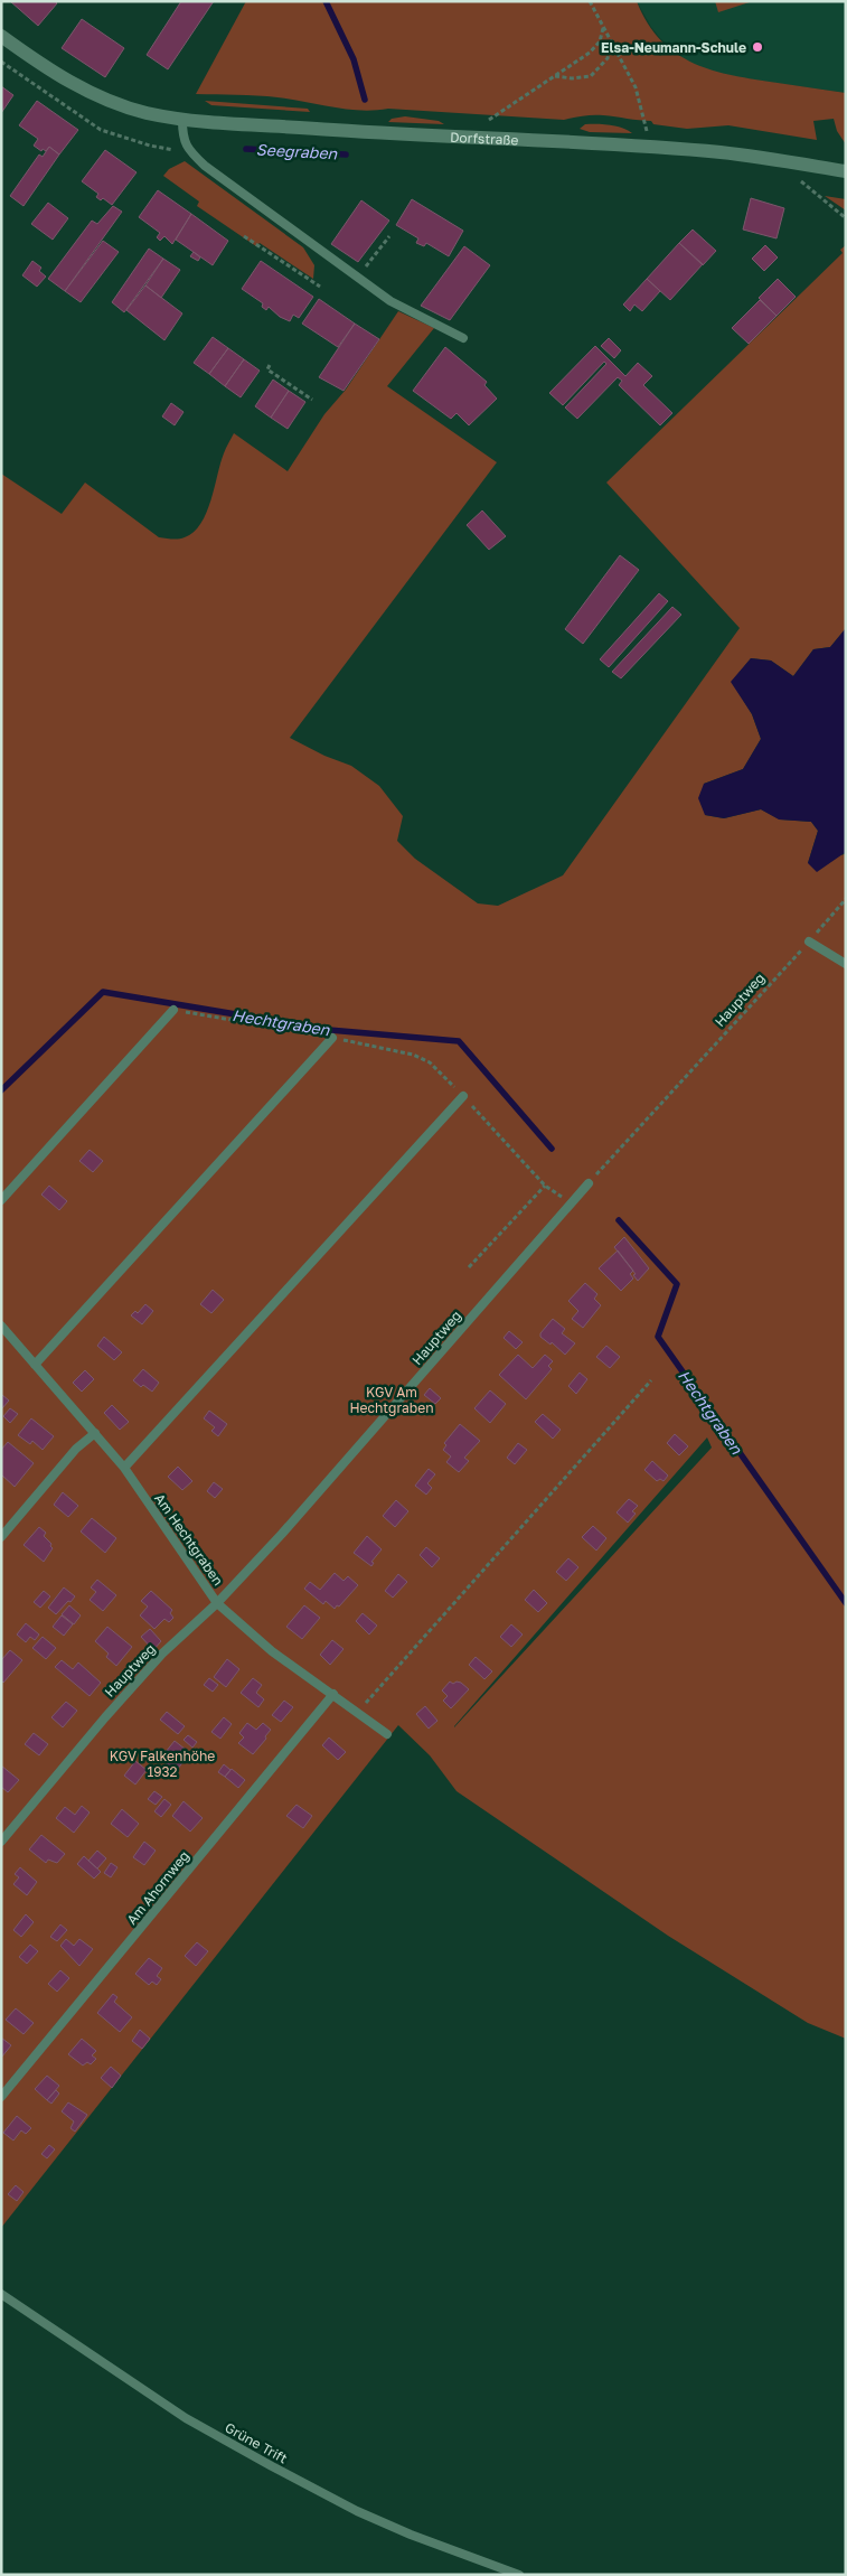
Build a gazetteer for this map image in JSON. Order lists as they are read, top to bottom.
{
  "streets": {
    "main road": ["Dorfstraße"],
    "lane": [
      "Hauptweg",
      "Am Hechtgraben",
      "Am Ahornweg",
      "Grüne Trift"
    ]
  },
  "crossings": [
    ["Hauptweg", "Am Hechtgraben"],
    ["Am Hechtgraben", "Am Ahornweg"]
  ],
  "water": ["Seegraben", "Hechtgraben"],
  "parks": ["KGV Am Hechtgraben", "KGV Falkenhöhe 1932"],
  "places": ["Elsa-Neumann-Schule"]
}
